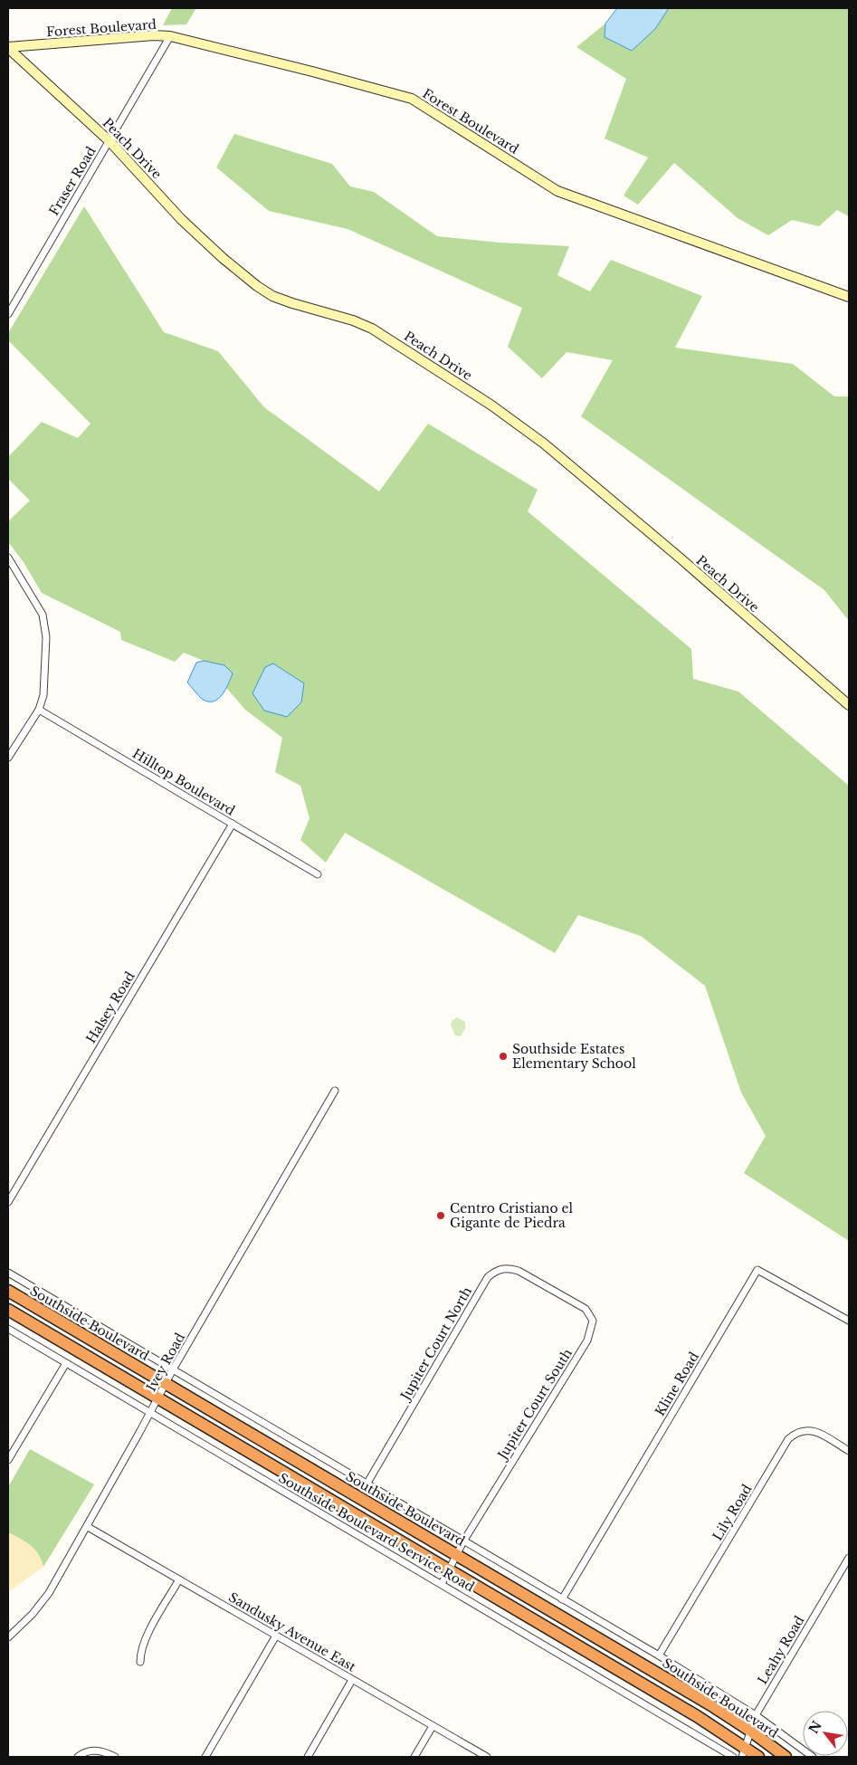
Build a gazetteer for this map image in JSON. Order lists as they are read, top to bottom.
{
  "streets": {
    "highway": ["Southside Boulevard"],
    "main road": ["Forest Boulevard", "Peach Drive"],
    "street": [
      "Fraser Road",
      "Hilltop Boulevard",
      "Halsey Road",
      "Jupiter Court North",
      "Ivey Road",
      "Kline Road",
      "Jupiter Court South",
      "Lily Road",
      "Southside Boulevard Service Road",
      "Sandusky Avenue East",
      "Leahy Road"
    ]
  },
  "crossings": [
    ["Forest Boulevard", "Peach Drive"],
    ["Forest Boulevard", "Fraser Road"],
    ["Peach Drive", "Fraser Road"],
    ["Hilltop Boulevard", "Halsey Road"],
    ["Southside Boulevard", "Ivey Road"],
    ["Southside Boulevard", "Jupiter Court South"],
    ["Southside Boulevard", "Leahy Road"],
    ["Jupiter Court North", "Jupiter Court South"],
    ["Ivey Road", "Southside Boulevard Service Road"],
    ["Ivey Road", "Sandusky Avenue East"],
    ["Jupiter Court South", "Southside Boulevard Service Road"]
  ],
  "places": ["Southside Estates Elementary School", "Centro Cristiano el Gigante de Piedra"],
  "north": "top left"
}
